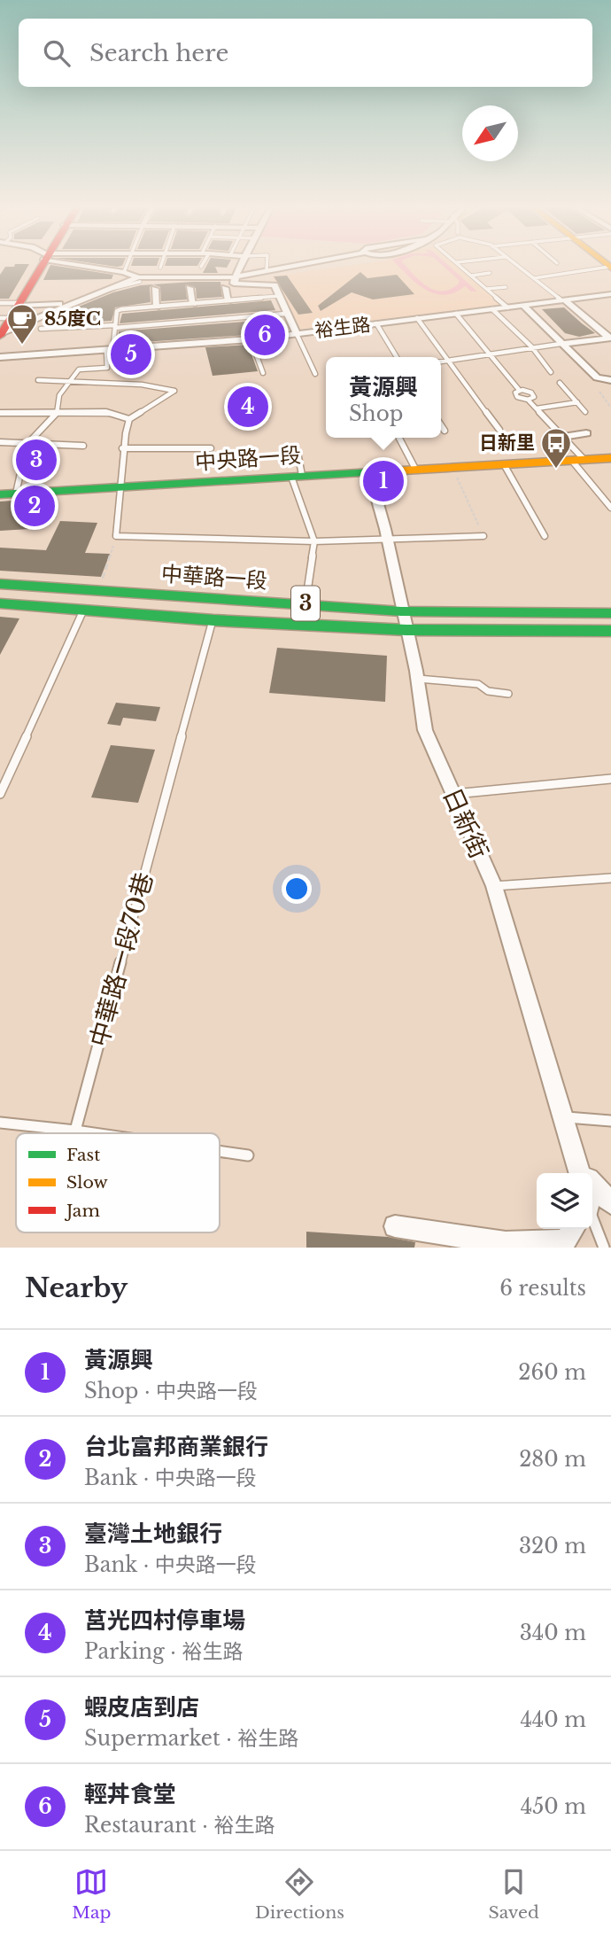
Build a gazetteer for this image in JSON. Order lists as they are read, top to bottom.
{
  "streets": {
    "street": [
      "裕生路",
      "中央路一段",
      "中華路一段",
      "3",
      "日新街"
    ],
    "lane": ["中華路一段70巷"]
  },
  "crossings": [
    ["中央路一段", "日新街"],
    ["中華路一段", "日新街"],
    ["中華路一段", "中華路一段70巷"]
  ],
  "places": {
    "cafe": ["85度C"],
    "bus stop": ["日新里"]
  },
  "legend": ["Fast", "Slow", "Jam"],
  "north": "bottom left",
  "page": {
    "search": "Search here",
    "pins": [
      "6",
      "5",
      "4",
      "3",
      "1",
      "2"
    ],
    "popup": ["黃源興", "Shop"],
    "heading": ["Nearby", "6 results"],
    "list": [
      {
        "mark": "1",
        "name": "黃源興",
        "note": "Shop · 中央路一段",
        "value": "260 m"
      },
      {
        "mark": "2",
        "name": "台北富邦商業銀行",
        "note": "Bank · 中央路一段",
        "value": "280 m"
      },
      {
        "mark": "3",
        "name": "臺灣土地銀行",
        "note": "Bank · 中央路一段",
        "value": "320 m"
      },
      {
        "mark": "4",
        "name": "莒光四村停車場",
        "note": "Parking · 裕生路",
        "value": "340 m"
      },
      {
        "mark": "5",
        "name": "蝦皮店到店",
        "note": "Supermarket · 裕生路",
        "value": "440 m"
      },
      {
        "mark": "6",
        "name": "輕丼食堂",
        "note": "Restaurant · 裕生路",
        "value": "450 m"
      }
    ],
    "nav": ["Map", "Directions", "Saved"]
  }
}
